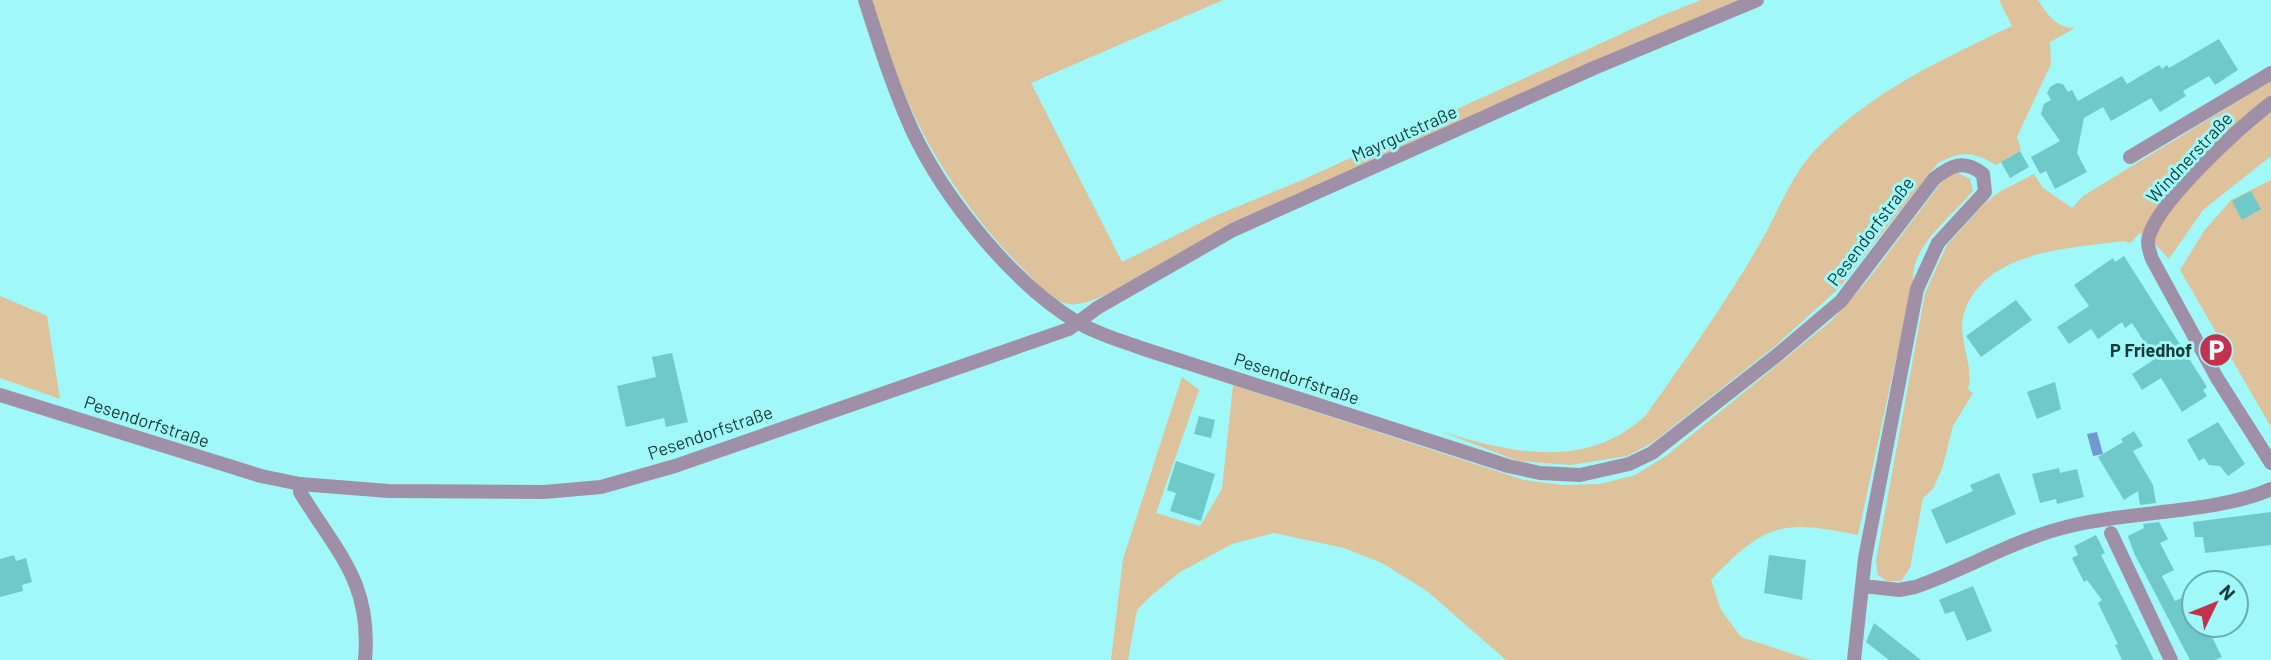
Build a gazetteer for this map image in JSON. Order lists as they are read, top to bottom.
{
  "streets": {
    "street": ["Mayrgutstraße", "Windnerstraße", "Pesendorfstraße"]
  },
  "crossings": [
    ["Mayrgutstraße", "Pesendorfstraße"]
  ],
  "places": {
    "parking": ["P Friedhof"]
  },
  "north": "top right"
}
